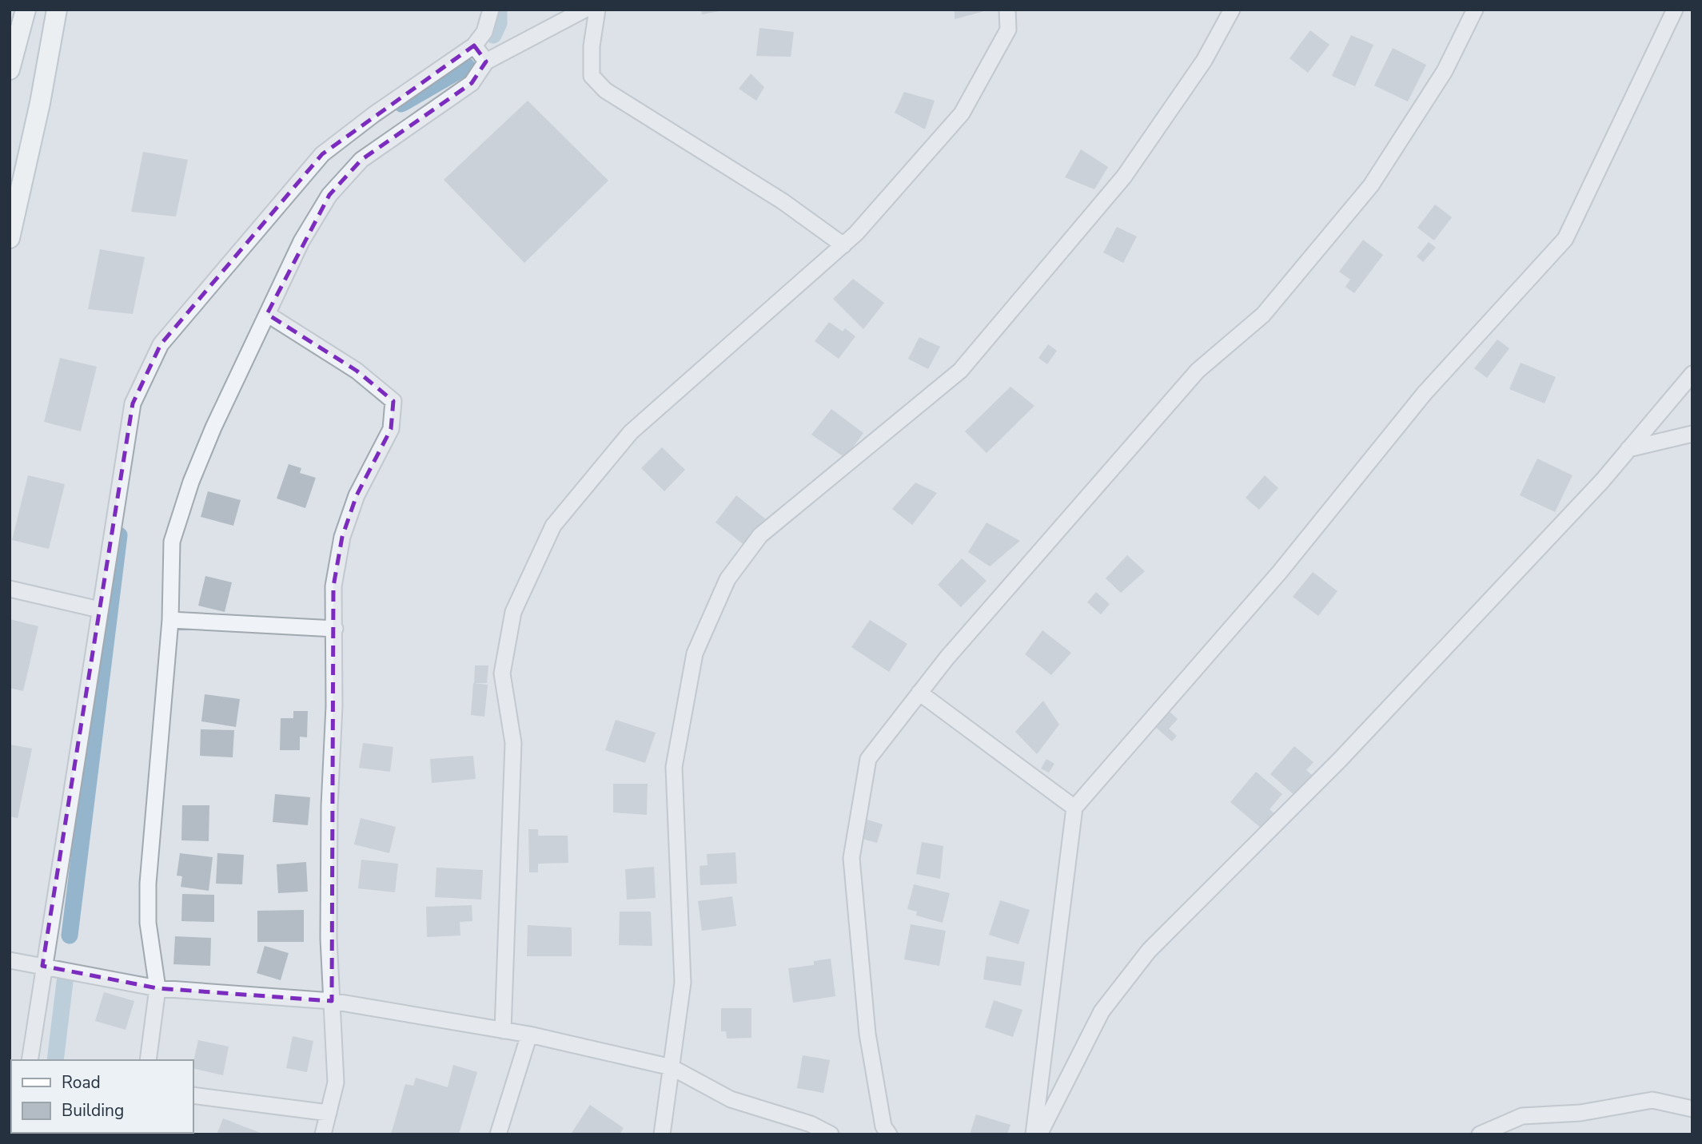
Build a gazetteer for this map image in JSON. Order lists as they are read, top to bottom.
{
  "legend": ["Road", "Building"]
}
